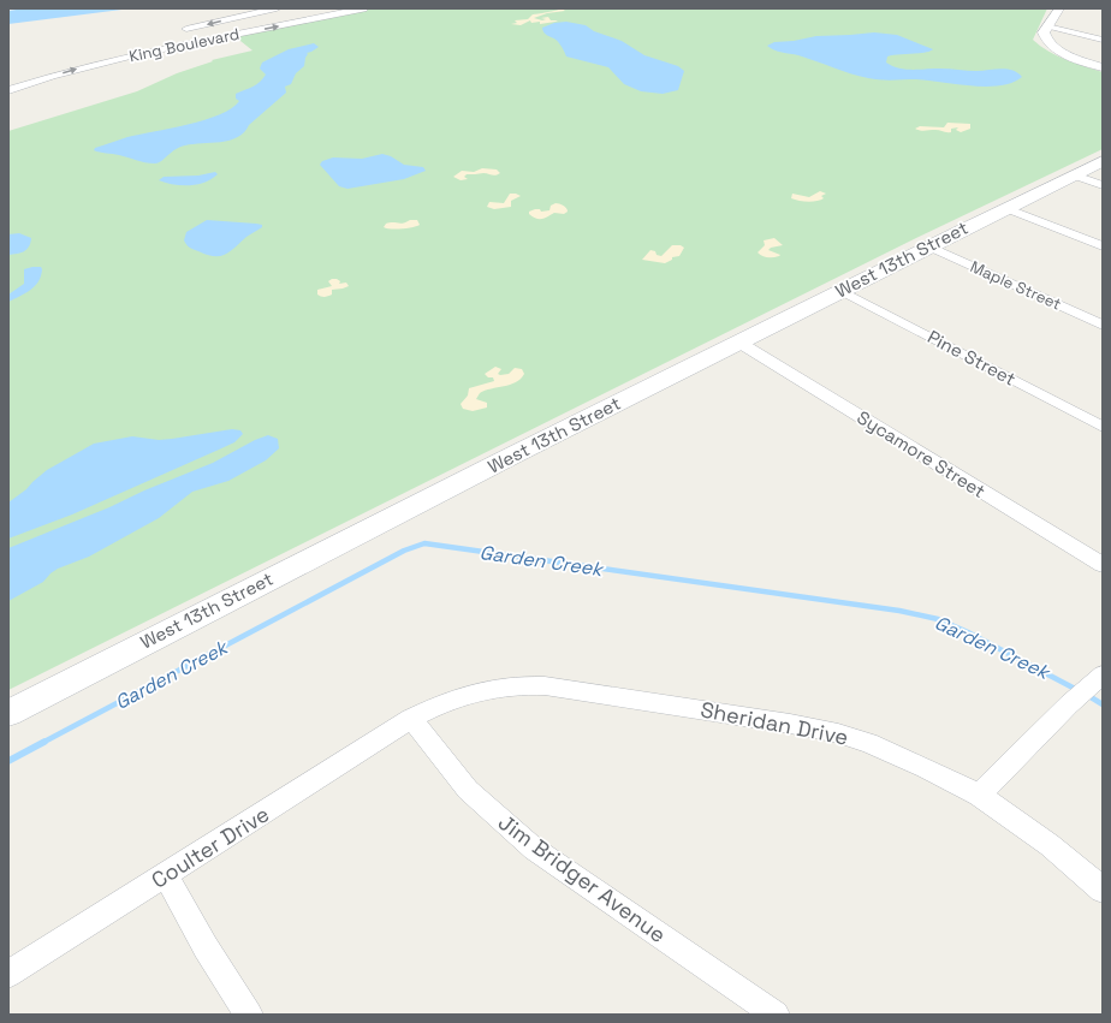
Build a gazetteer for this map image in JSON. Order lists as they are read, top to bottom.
{
  "streets": {
    "main road": ["West 13th Street"],
    "street": [
      "King Boulevard",
      "Maple Street",
      "Pine Street",
      "Sycamore Street",
      "Sheridan Drive",
      "Coulter Drive",
      "Jim Bridger Avenue"
    ]
  },
  "crossings": [
    ["West 13th Street", "Maple Street"],
    ["West 13th Street", "Pine Street"],
    ["West 13th Street", "Sycamore Street"],
    ["Sheridan Drive", "Coulter Drive"],
    ["Sheridan Drive", "Jim Bridger Avenue"],
    ["Coulter Drive", "Jim Bridger Avenue"]
  ],
  "water": ["Garden Creek"]
}
